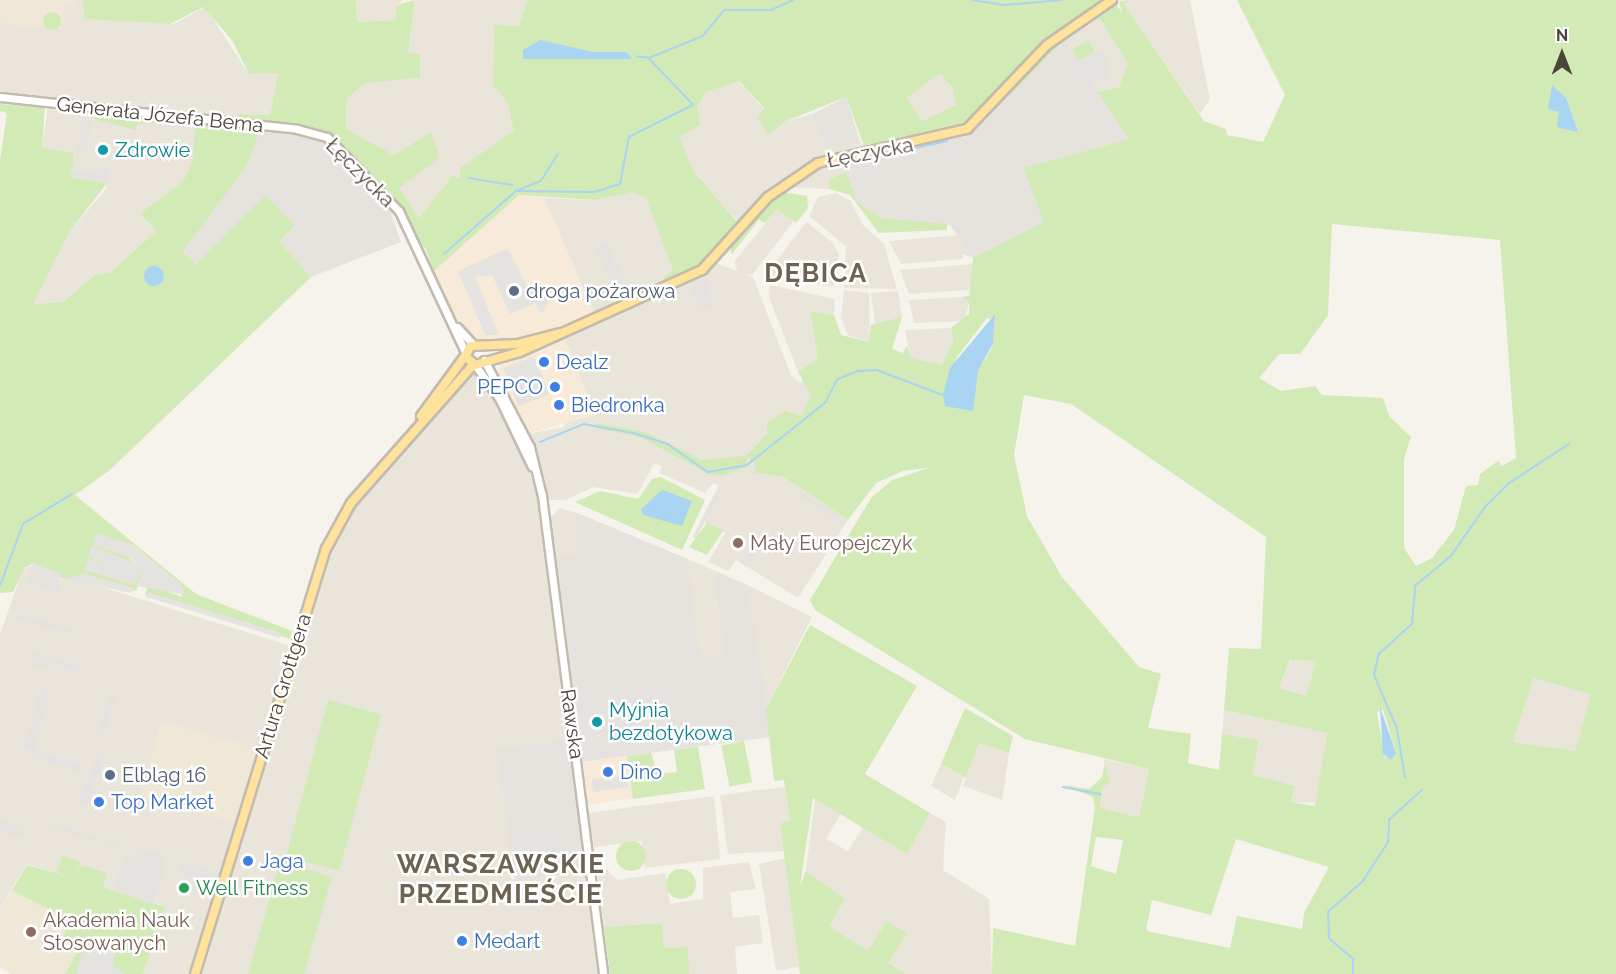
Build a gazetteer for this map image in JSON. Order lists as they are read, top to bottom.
{
  "streets": {
    "main road": ["Łęczycka", "Artura Grottgera"],
    "street": ["Generała Józefa Bema", "Rawska"]
  },
  "crossings": [
    ["Generała Józefa Bema", "Łęczycka"],
    ["Łęczycka", "Artura Grottgera"],
    ["Łęczycka", "Rawska"],
    ["Artura Grottgera", "Rawska"]
  ],
  "districts": ["DĘBICA", "WARSZAWSKIE PRZEDMIEŚCIE"],
  "places": [
    "Zdrowie",
    "droga pożarowa",
    "Dealz",
    "PEPCO",
    "Biedronka",
    "Mały Europejczyk",
    "Myjnia bezdotykowa",
    "Dino",
    "Elbląg 16",
    "Top Market",
    "Jaga",
    "Well Fitness",
    "Akademia Nauk Stosowanych",
    "Medart"
  ],
  "north": "top"
}
